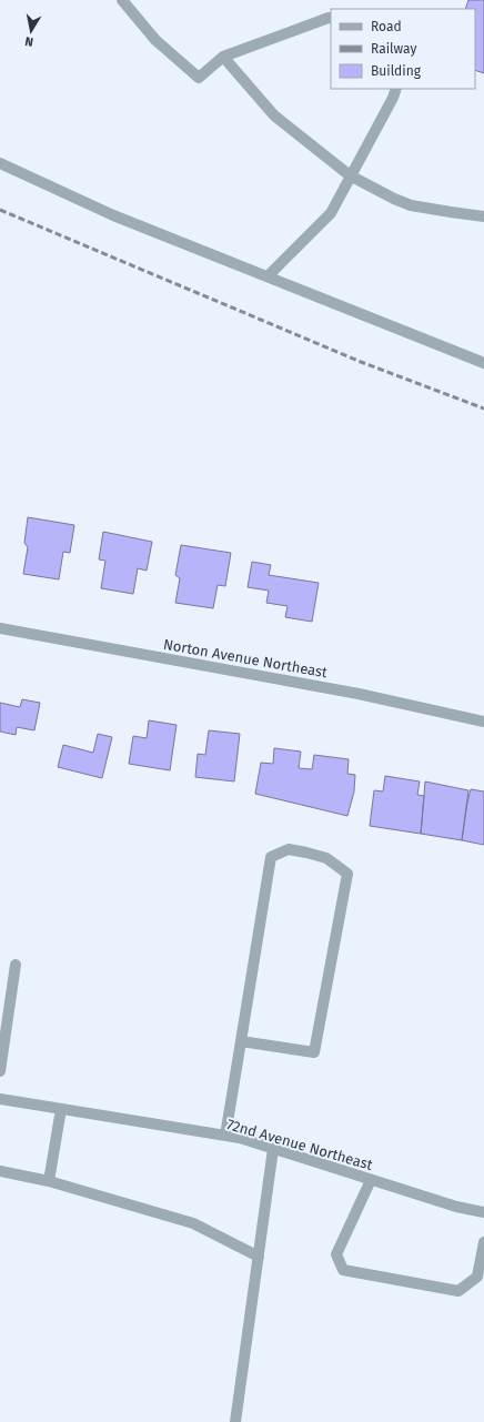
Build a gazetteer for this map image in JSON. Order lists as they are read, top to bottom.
{
  "streets": {
    "street": ["Norton Avenue Northeast", "72nd Avenue Northeast"]
  },
  "legend": ["Road", "Railway", "Building"],
  "north": "bottom"
}
